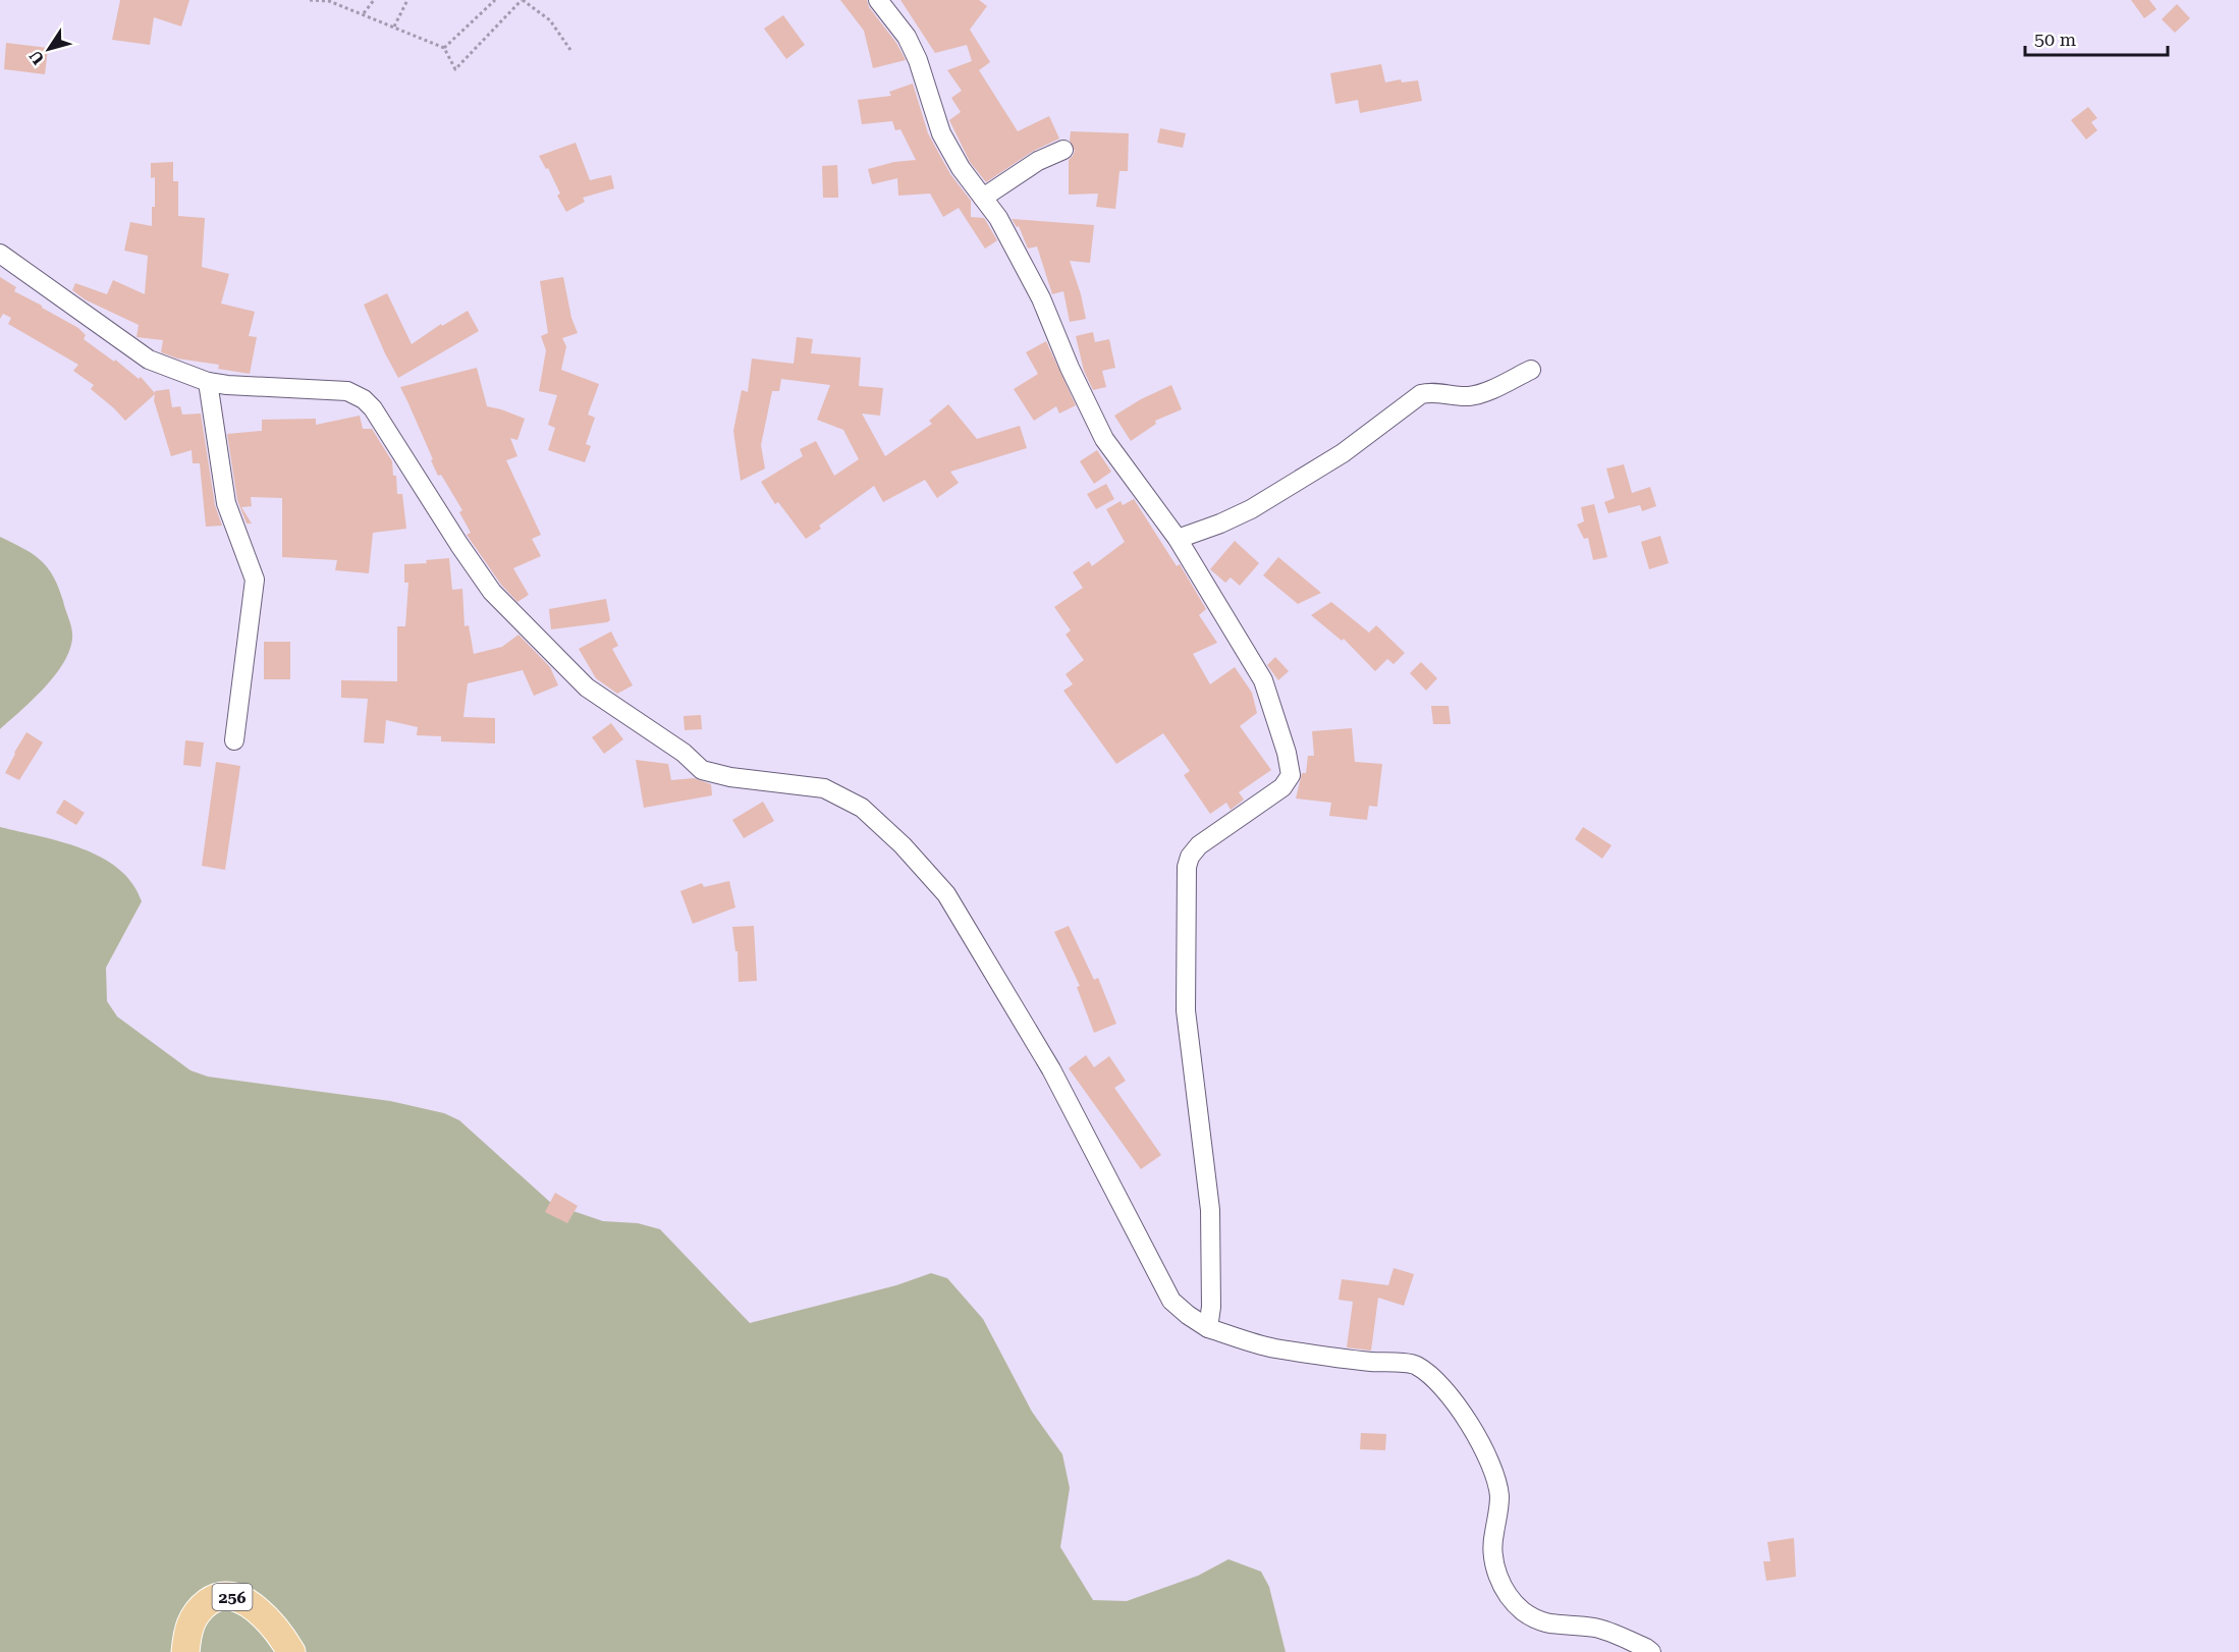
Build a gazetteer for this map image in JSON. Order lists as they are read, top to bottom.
{
  "streets": {
    "main road": ["256"]
  },
  "scale_bar": "50 m",
  "north": "bottom left"
}
